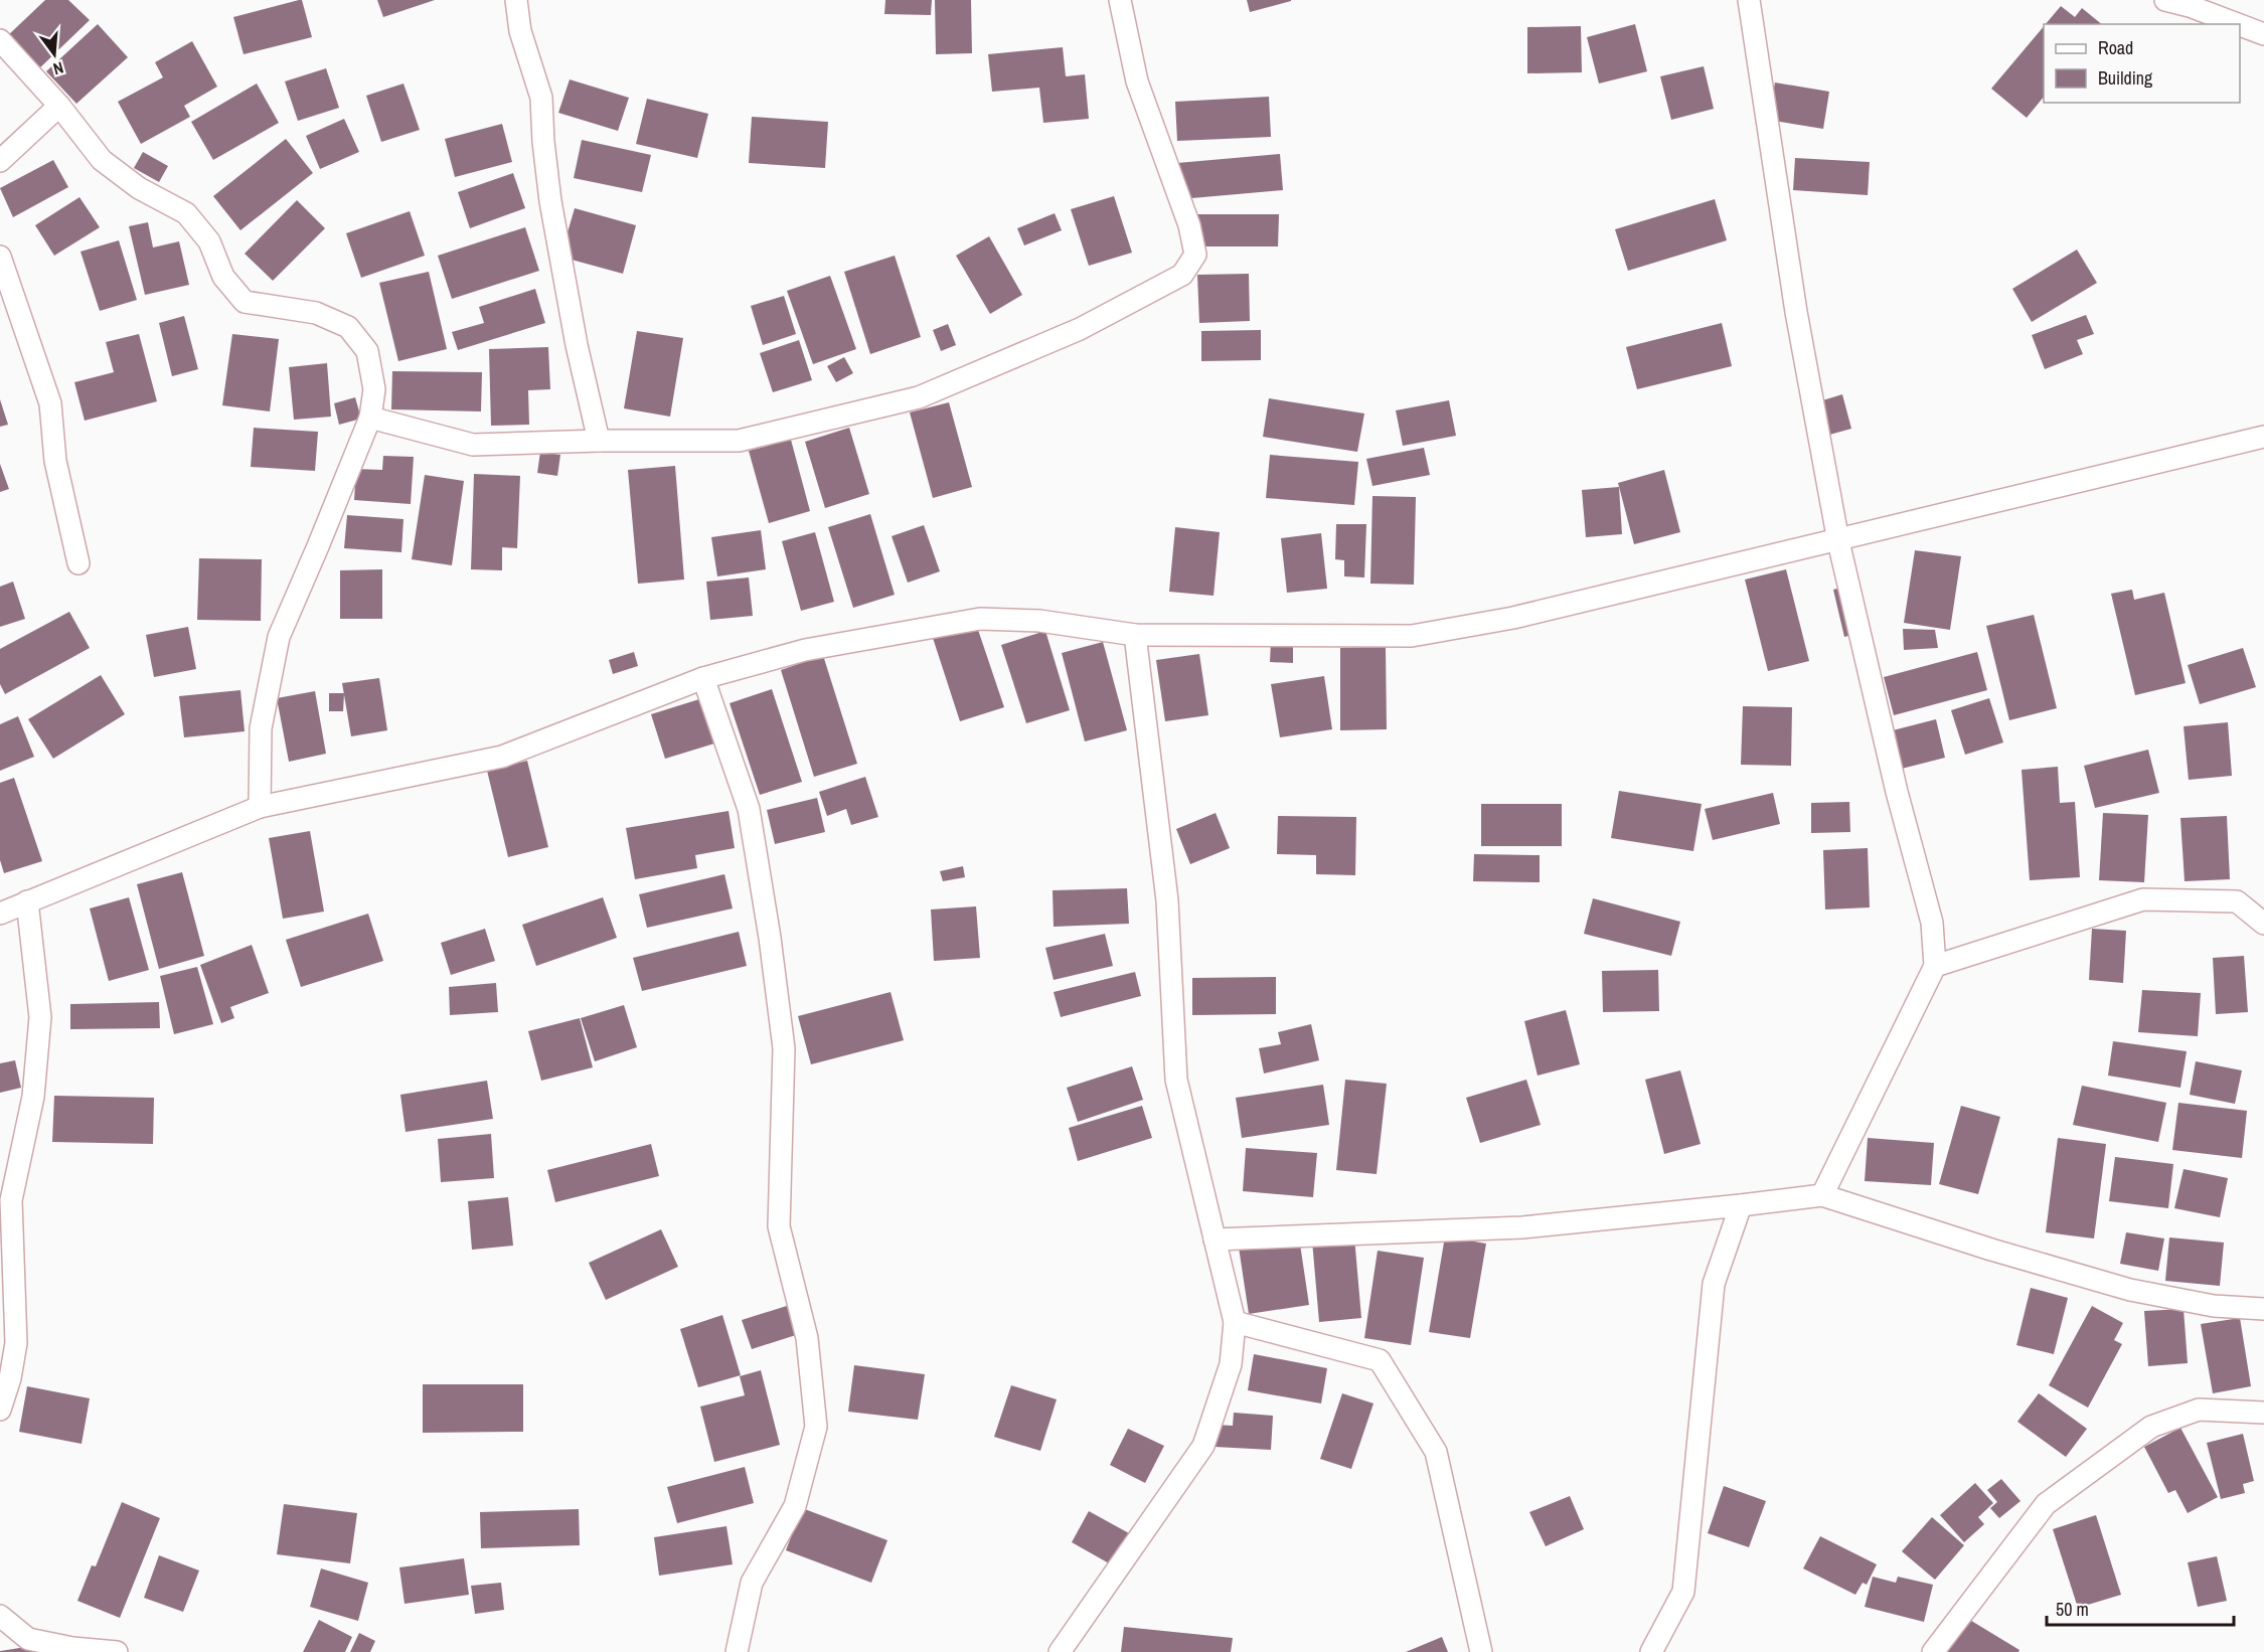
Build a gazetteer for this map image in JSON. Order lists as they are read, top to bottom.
{
  "legend": ["Road", "Building"],
  "scale_bar": "50 m",
  "north": "bottom"
}
